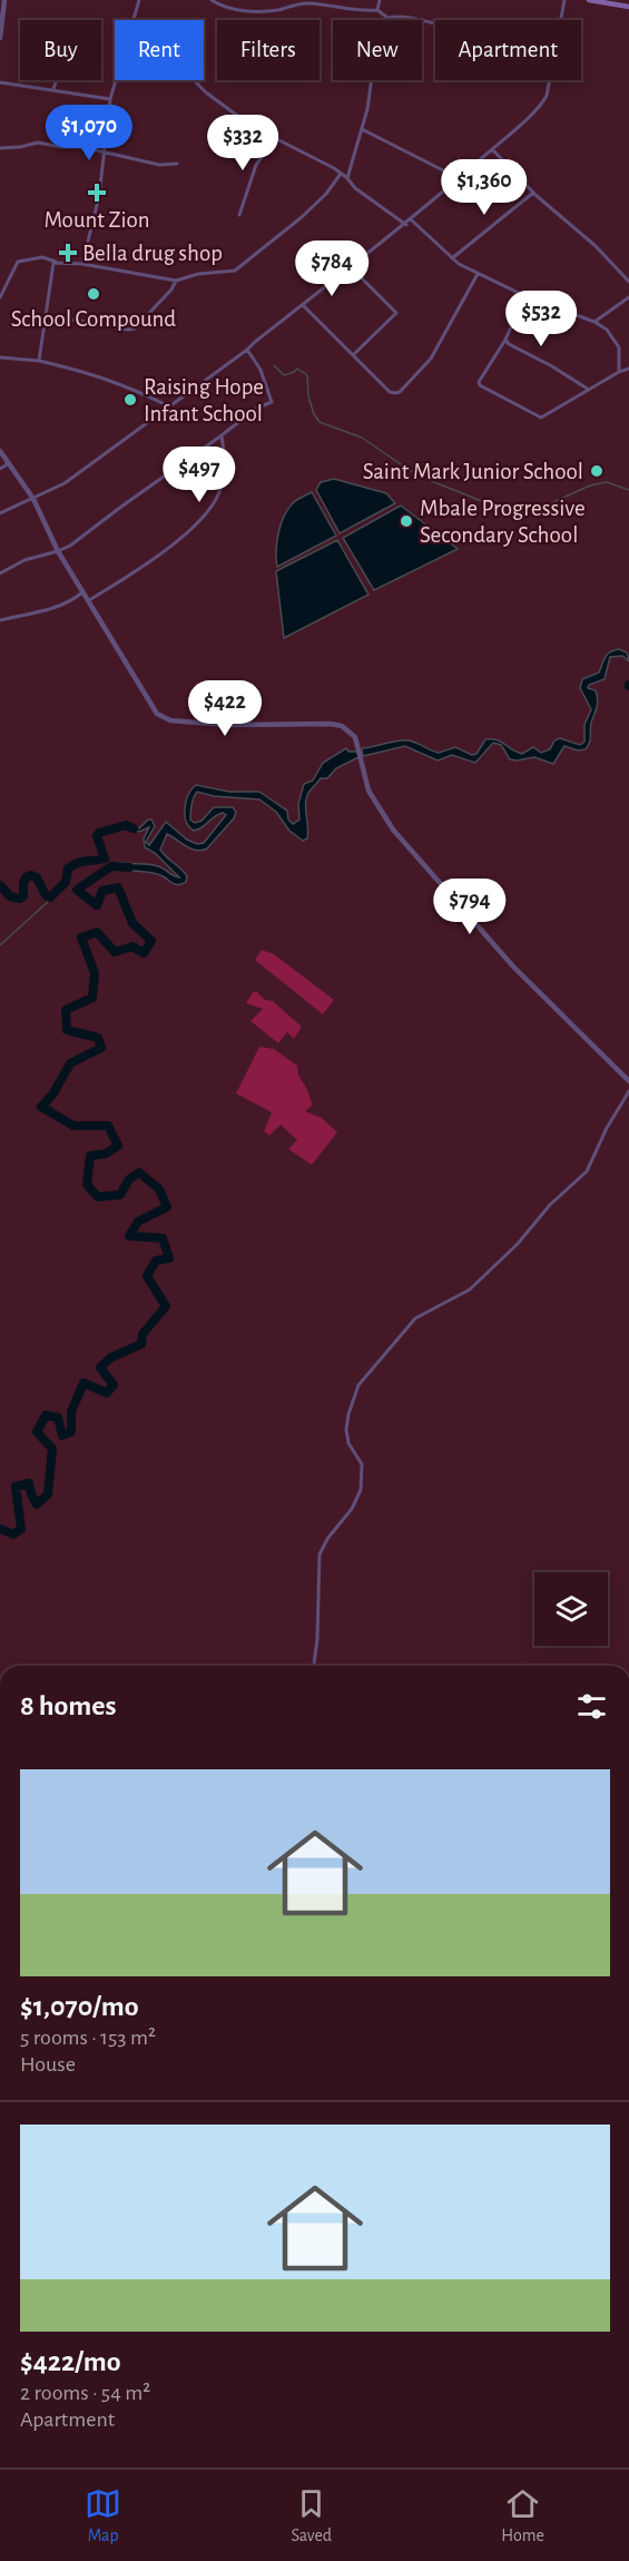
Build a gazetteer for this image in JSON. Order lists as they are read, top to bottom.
{
  "places": {
    "health": ["Mount Zion", "Bella drug shop"],
    "other": [
      "School Compound",
      "Raising Hope Infant School",
      "Saint Mark Junior School",
      "Mbale Progressive Secondary School"
    ]
  },
  "page": {
    "chip": [
      "Buy",
      "Rent",
      "Filters",
      "New",
      "Apartment"
    ],
    "price": [
      "$1,070",
      "$332",
      "$1,360",
      "$784",
      "$532",
      "$497",
      "$422",
      "$794"
    ],
    "heading": "8 homes",
    "list": [
      {
        "name": "$1,070/mo",
        "note": "5 rooms · 153 m² · House"
      },
      {
        "name": "$422/mo",
        "note": "2 rooms · 54 m² · Apartment"
      }
    ],
    "tabs": ["Map", "Saved", "Home"]
  }
}
